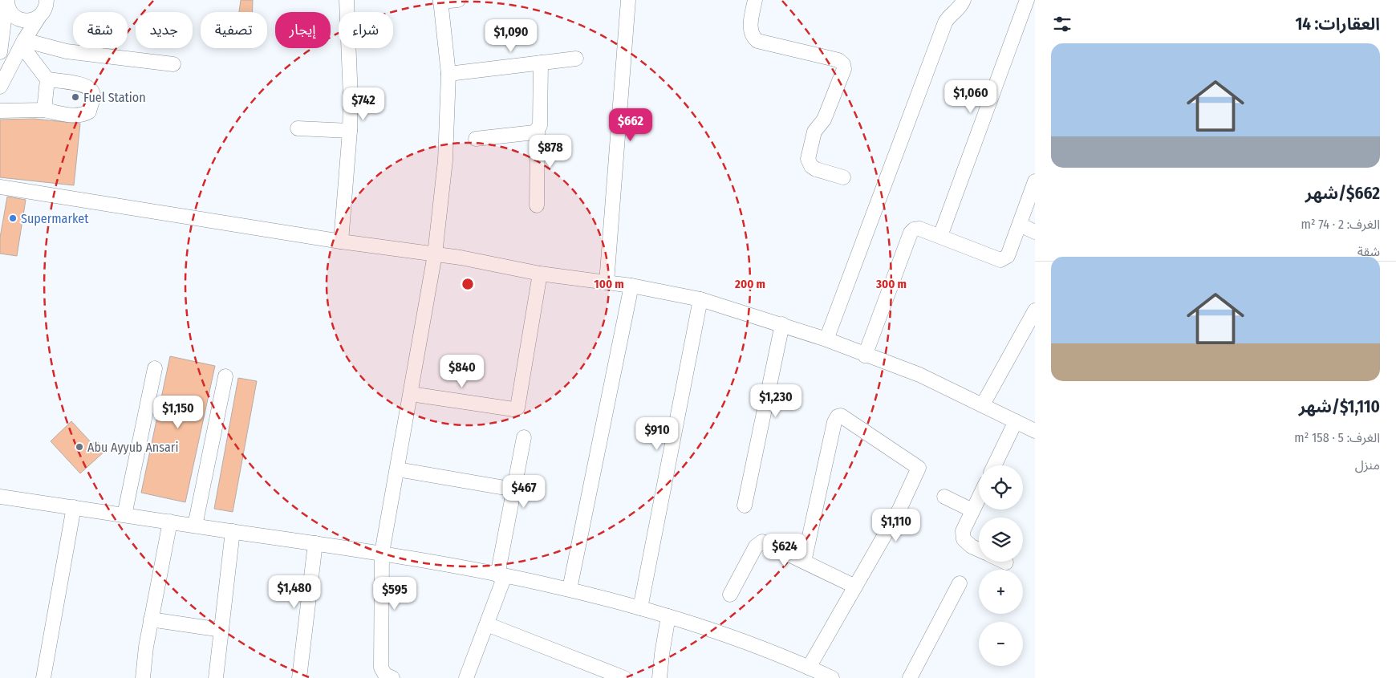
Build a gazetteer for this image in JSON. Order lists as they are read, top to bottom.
{
  "places": ["Fuel Station", "Supermarket", "Abu Ayyub Ansari"],
  "page": {
    "heading": "العقارات: 14",
    "chip": [
      "شراء",
      "إيجار",
      "تصفية",
      "جديد",
      "شقة"
    ],
    "price": [
      "$1,090",
      "$1,060",
      "$742",
      "$662",
      "$878",
      "$840",
      "$1,230",
      "$1,150",
      "$910",
      "$467",
      "$1,110",
      "$624",
      "$1,480",
      "$595"
    ],
    "list": [
      {
        "name": "$662/شهر",
        "note": "الغرف: 2 · 74 m² · شقة"
      },
      {
        "name": "$1,110/شهر",
        "note": "الغرف: 5 · 158 m² · منزل"
      }
    ],
    "map_buttons": ["+", "−"]
  },
  "rings": ["100 m", "200 m", "300 m"]
}
